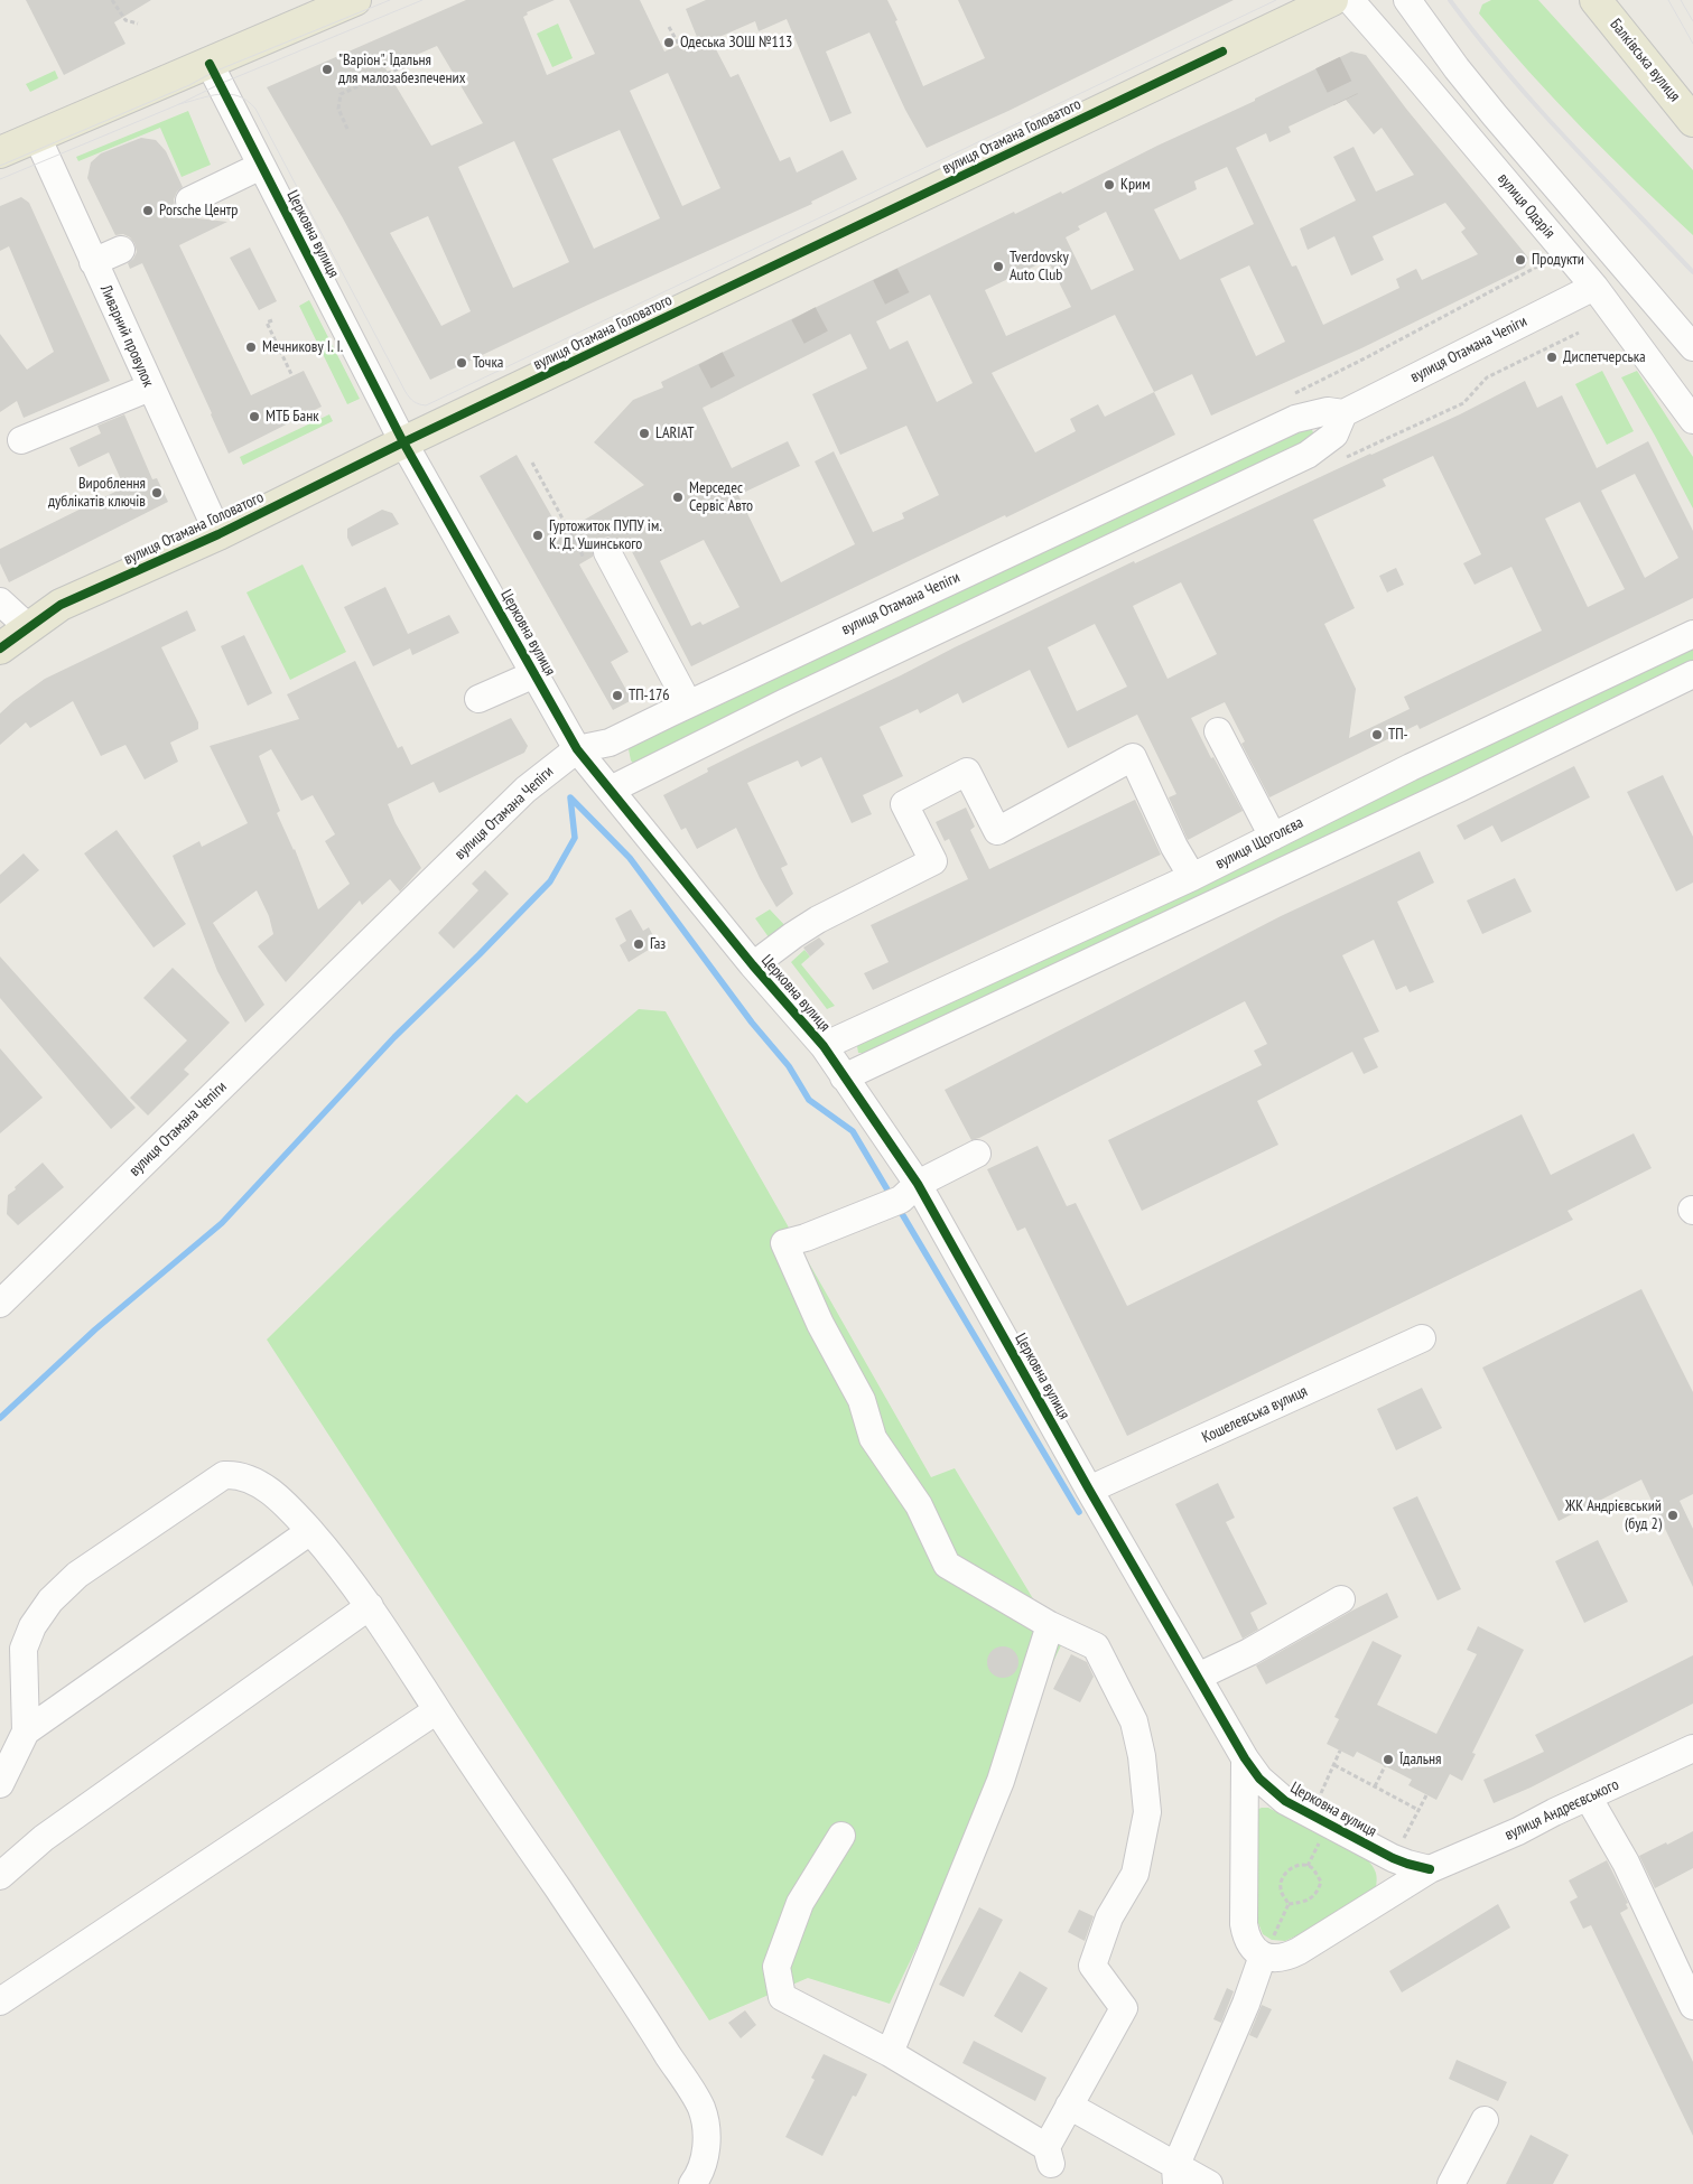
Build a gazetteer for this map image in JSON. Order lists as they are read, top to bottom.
{
  "streets": {
    "main road": ["Балківська вулиця", "вулиця Отамана Головатого"],
    "street": [
      "вулиця Одарія",
      "Церковна вулиця",
      "Ливарний провулок",
      "вулиця Отамана Чепіги",
      "вулиця Щоголєва",
      "Кошелевська вулиця",
      "вулиця Андреєвського"
    ]
  },
  "crossings": [
    ["вулиця Отамана Головатого", "Церковна вулиця"],
    ["вулиця Отамана Головатого", "Ливарний провулок"],
    ["вулиця Одарія", "вулиця Отамана Чепіги"],
    ["Церковна вулиця", "вулиця Отамана Чепіги"],
    ["Церковна вулиця", "вулиця Щоголєва"],
    ["Церковна вулиця", "Кошелевська вулиця"],
    ["Церковна вулиця", "вулиця Андреєвського"]
  ],
  "places": [
    "Одеська ЗОШ №113",
    "\"Варіон\". Їдальня для малозабезпечених",
    "Крим",
    "Porsche Центр",
    "Продукти",
    "Tverdovsky Auto Club",
    "Мечникову І. І.",
    "Диспетчерська",
    "Точка",
    "МТБ Банк",
    "LARIAT",
    "Вироблення дублікатів ключів",
    "Мерседес Сервіс Авто",
    "Гуртожиток ПУПУ ім. К. Д. Ушинського",
    "ТП-176",
    "ТП-",
    "Газ",
    "ЖК Андрієвський (буд 2)",
    "Їдальня"
  ]
}
